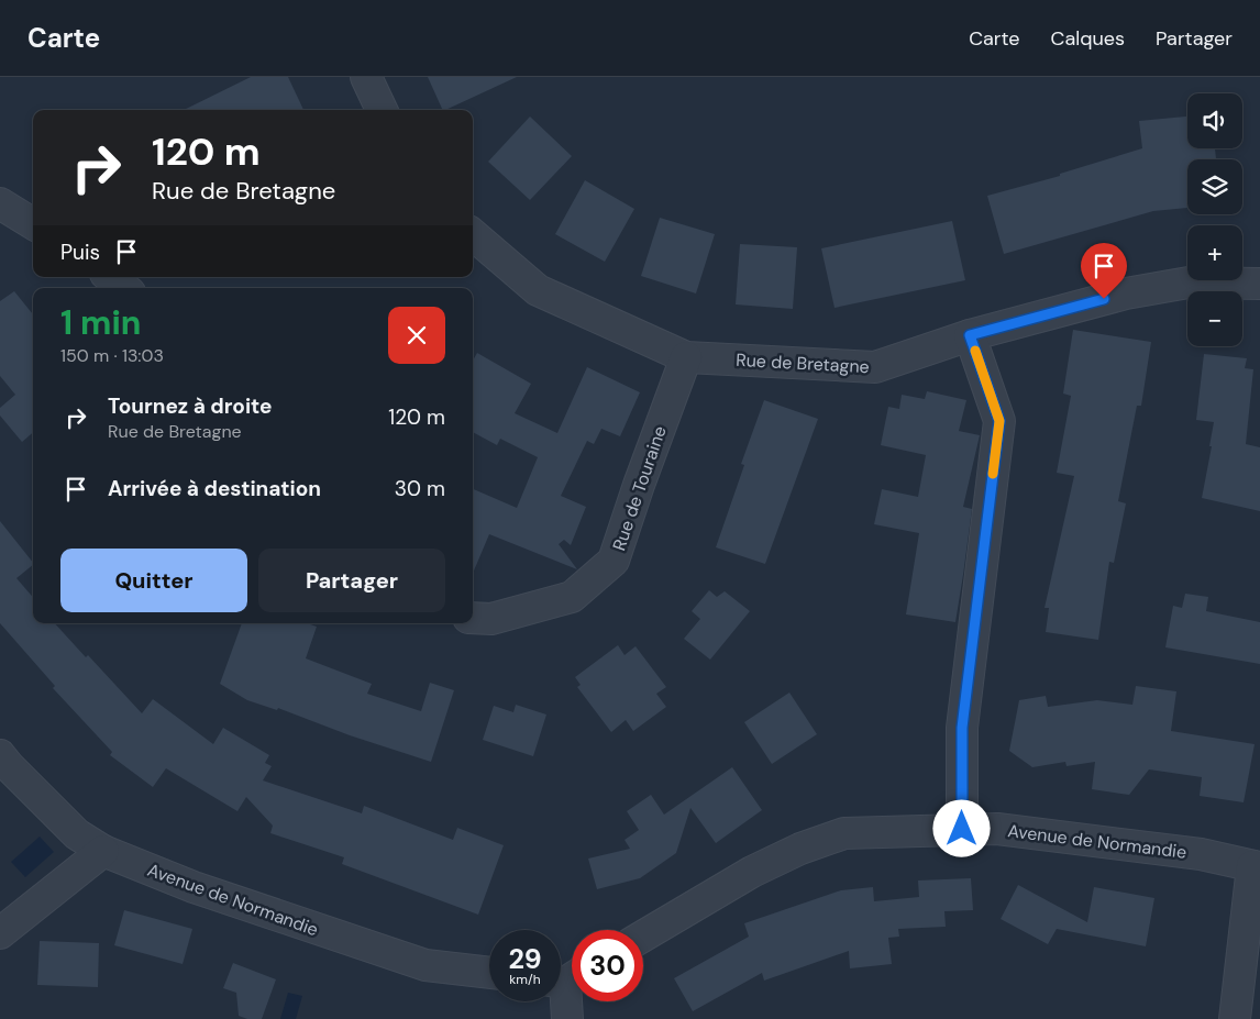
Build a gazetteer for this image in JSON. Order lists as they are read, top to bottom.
{
  "streets": {
    "street": ["Rue de Bretagne", "Rue de Touraine", "Avenue de Normandie"]
  },
  "crossings": [
    ["Rue de Bretagne", "Rue de Touraine"]
  ],
  "page": {
    "header": "Carte",
    "nav": ["Carte", "Calques", "Partager"],
    "map_buttons": ["+", "−"],
    "turn": ["120 m", "Rue de Bretagne"],
    "then": "Puis",
    "heading": ["1 min", "150 m · 13:03"],
    "list": [
      {
        "name": "Tournez à droite",
        "note": "Rue de Bretagne",
        "value": "120 m"
      },
      {
        "name": "Arrivée à destination",
        "value": "30 m"
      }
    ],
    "buttons": ["Quitter", "Partager"],
    "speed": "29 km/h",
    "limit": "30"
  }
}
